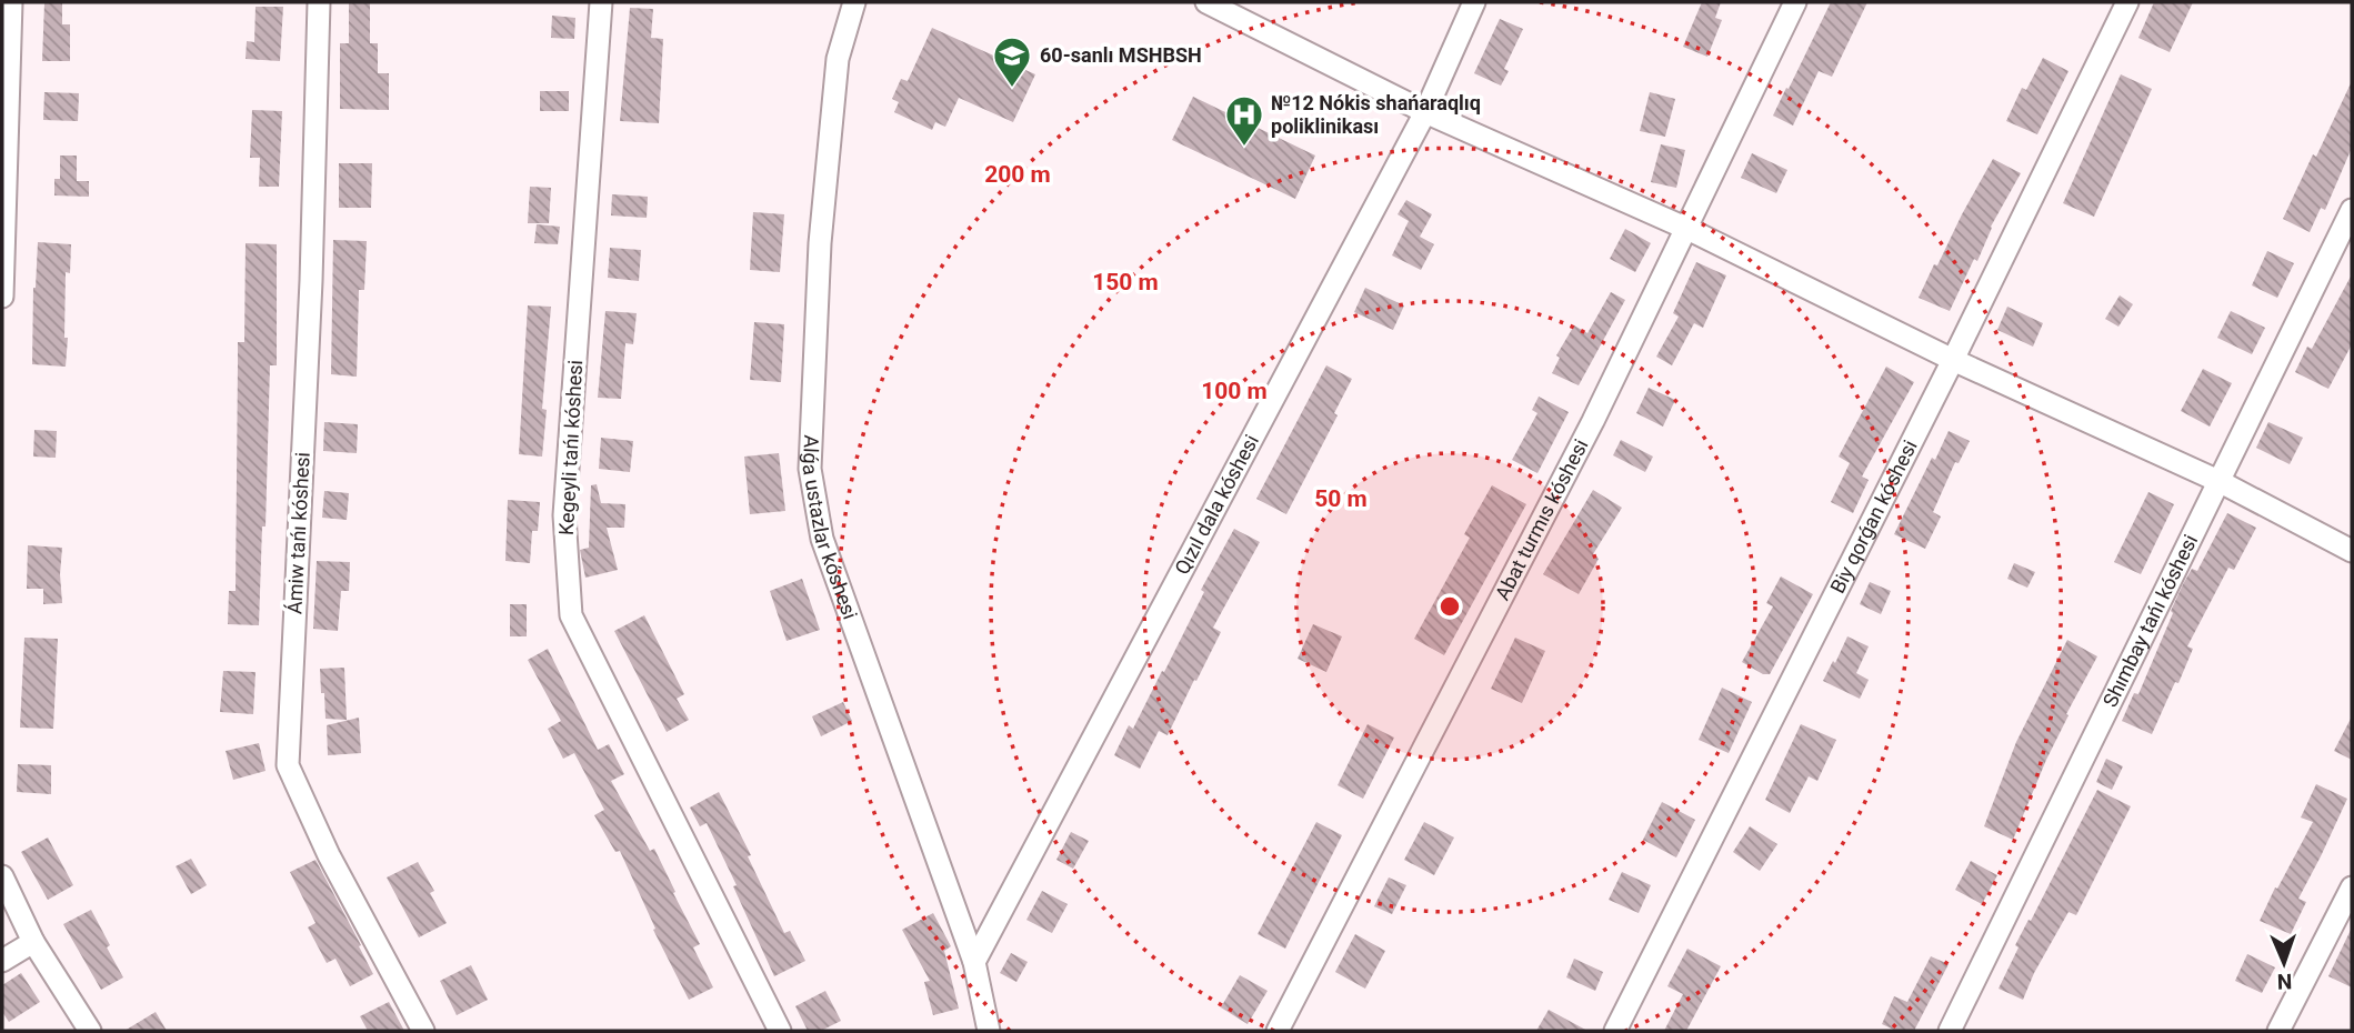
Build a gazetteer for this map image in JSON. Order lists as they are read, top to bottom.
{
  "streets": {
    "street": [
      "Kegeyli tańı kóshesi",
      "Qızıl dala kóshesi",
      "Biy qorǵan kóshesi",
      "Abat turmıs kóshesi",
      "Alǵa ustazlar kóshesi",
      "Ámiw tańı kóshesi",
      "Shımbay tańı kóshesi"
    ]
  },
  "crossings": [
    ["Qızıl dala kóshesi", "Alǵa ustazlar kóshesi"]
  ],
  "places": {
    "school or university": ["60-sanlı MSHBSH"],
    "hospital": ["№12 Nókis shańaraqlıq poliklinikası"]
  },
  "north": "bottom",
  "rings": [
    "200 m",
    "150 m",
    "100 m",
    "50 m"
  ]
}
